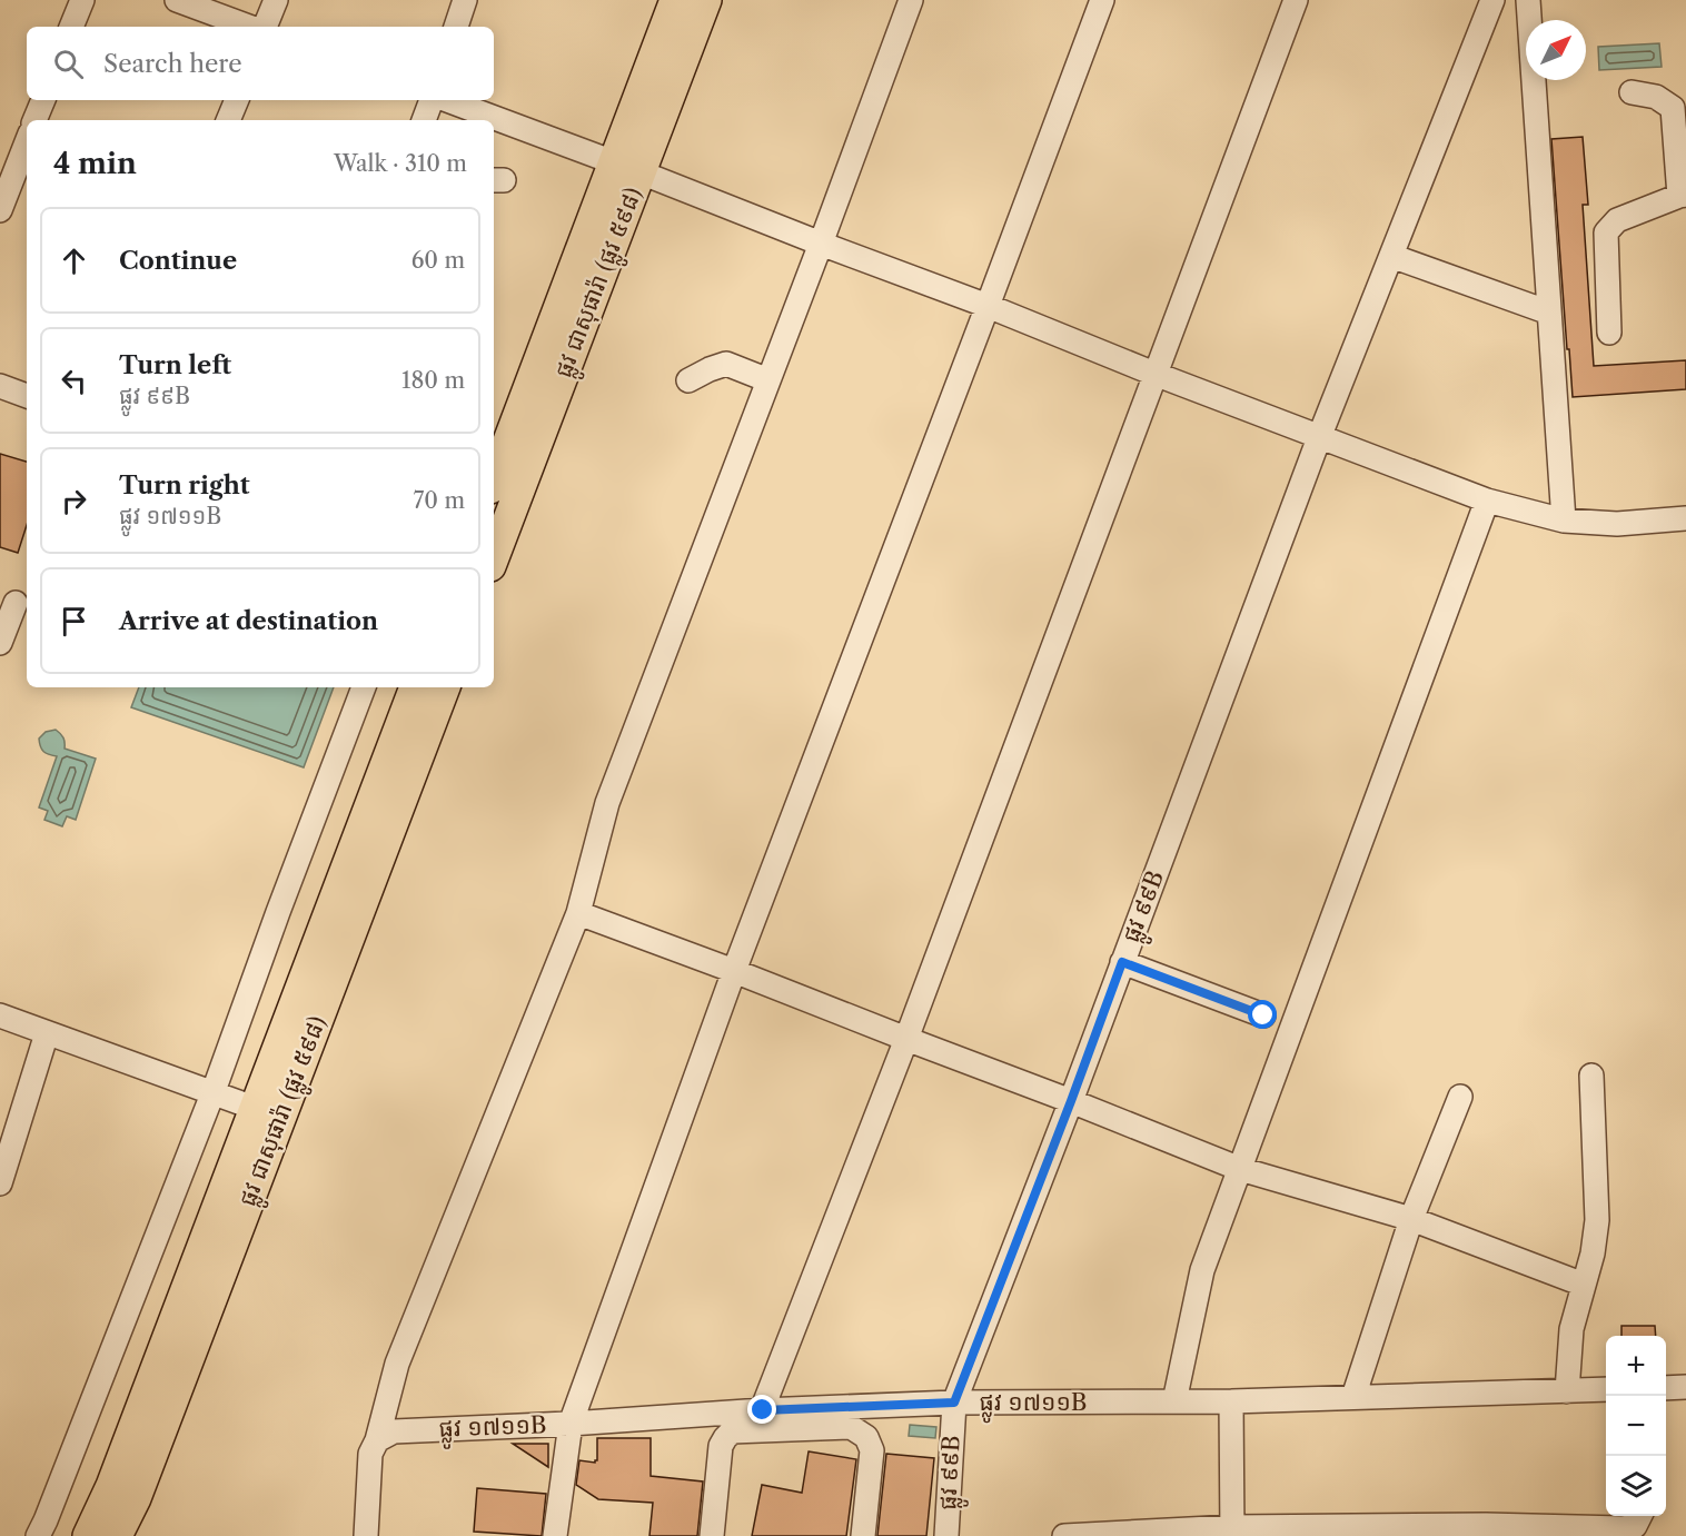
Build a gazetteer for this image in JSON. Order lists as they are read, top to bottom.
{
  "streets": {
    "main road": ["ផ្លូវ ជាសុផារ៉ា (ផ្លូវ ៥៩៨)"],
    "street": ["ផ្លូវ ៩៩B", "ផ្លូវ ១៧១១B"]
  },
  "crossings": [
    ["ផ្លូវ ៩៩B", "ផ្លូវ ១៧១១B"]
  ],
  "north": "top right",
  "page": {
    "search": "Search here",
    "heading": ["4 min", "Walk · 310 m"],
    "list": [
      ["Continue", "60 m"],
      ["Turn left", "ផ្លូវ ៩៩B", "180 m"],
      ["Turn right", "ផ្លូវ ១៧១១B", "70 m"],
      "Arrive at destination"
    ],
    "map_buttons": ["+", "−"]
  }
}
